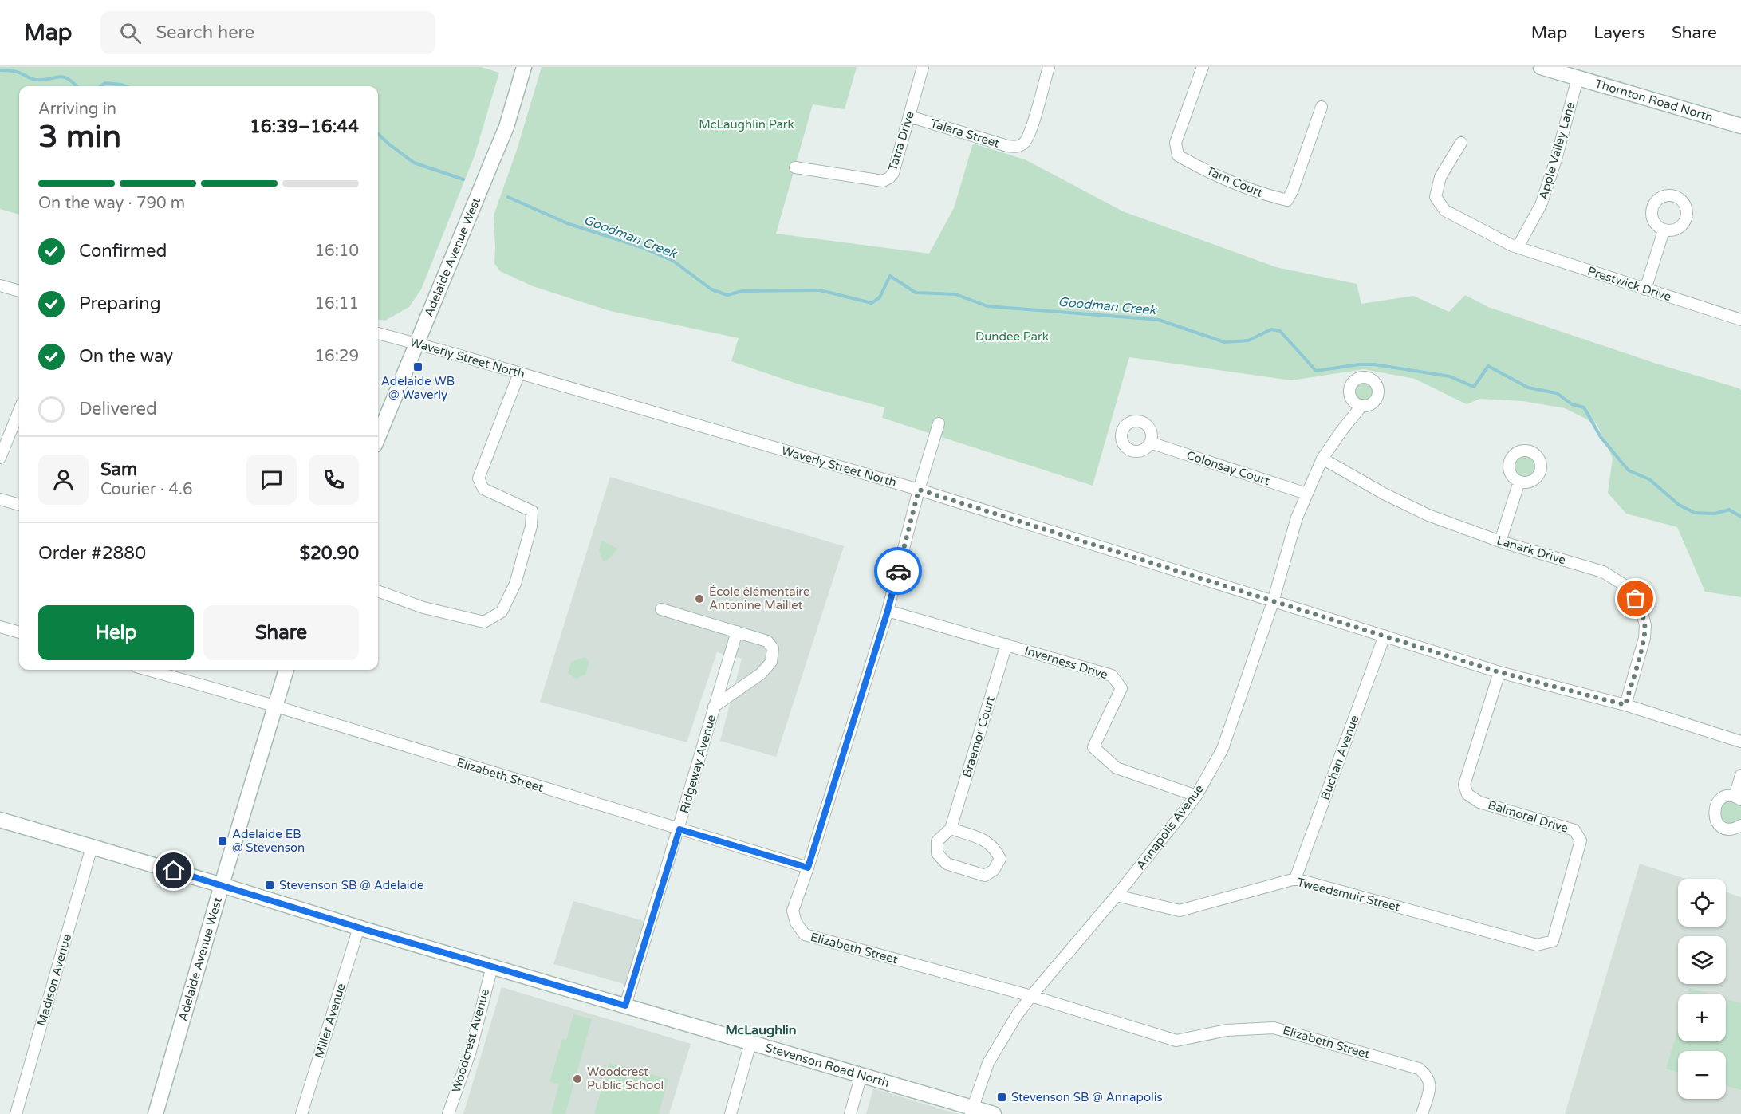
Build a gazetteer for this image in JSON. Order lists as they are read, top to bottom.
{
  "streets": {
    "main road": ["Thornton Road North", "Adelaide Avenue West", "Stevenson Road North"],
    "street": [
      "Talara Street",
      "Tatra Drive",
      "Apple Valley Lane",
      "Tarn Court",
      "Prestwick Drive",
      "Waverly Street North",
      "Colonsay Court",
      "Lanark Drive",
      "Inverness Drive",
      "Braemor Court",
      "Buchan Avenue",
      "Ridgeway Avenue",
      "Elizabeth Street",
      "Balmoral Drive",
      "Annapolis Avenue",
      "Tweedsmuir Street",
      "Madison Avenue",
      "Miller Avenue",
      "Woodcrest Avenue"
    ]
  },
  "crossings": [
    ["Thornton Road North", "Apple Valley Lane"],
    ["Talara Street", "Tatra Drive"],
    ["Apple Valley Lane", "Prestwick Drive"],
    ["Adelaide Avenue West", "Waverly Street North"],
    ["Adelaide Avenue West", "Elizabeth Street"],
    ["Adelaide Avenue West", "Stevenson Road North"],
    ["Waverly Street North", "Lanark Drive"],
    ["Waverly Street North", "Buchan Avenue"],
    ["Waverly Street North", "Balmoral Drive"],
    ["Waverly Street North", "Annapolis Avenue"],
    ["Colonsay Court", "Annapolis Avenue"],
    ["Lanark Drive", "Annapolis Avenue"],
    ["Inverness Drive", "Braemor Court"],
    ["Inverness Drive", "Annapolis Avenue"],
    ["Buchan Avenue", "Tweedsmuir Street"],
    ["Ridgeway Avenue", "Elizabeth Street"],
    ["Ridgeway Avenue", "Stevenson Road North"],
    ["Elizabeth Street", "Annapolis Avenue"],
    ["Balmoral Drive", "Tweedsmuir Street"],
    ["Annapolis Avenue", "Tweedsmuir Street"],
    ["Annapolis Avenue", "Stevenson Road North"],
    ["Madison Avenue", "Stevenson Road North"],
    ["Miller Avenue", "Stevenson Road North"],
    ["Woodcrest Avenue", "Stevenson Road North"]
  ],
  "districts": ["McLaughlin"],
  "water": ["Goodman Creek"],
  "parks": ["McLaughlin Park", "Dundee Park"],
  "places": {
    "transit": [
      "Adelaide WB @ Waverly",
      "Adelaide EB @ Stevenson",
      "Stevenson SB @ Adelaide",
      "Stevenson SB @ Annapolis"
    ],
    "other": ["École élémentaire Antonine Maillet", "Woodcrest Public School"]
  },
  "page": {
    "header": "Map",
    "search": "Search here",
    "nav": ["Map", "Layers", "Share"],
    "heading": ["3 min", "Arriving in", "16:39–16:44"],
    "panel": [
      "Sam",
      "Courier · 4.6",
      "Order #2880",
      "$20.90"
    ],
    "bar": "On the way · 790 m",
    "list": [
      ["Confirmed", "16:10"],
      ["Preparing", "16:11"],
      ["On the way", "16:29"],
      "Delivered"
    ],
    "buttons": ["Help", "Share"],
    "map_buttons": ["+", "−"]
  }
}
